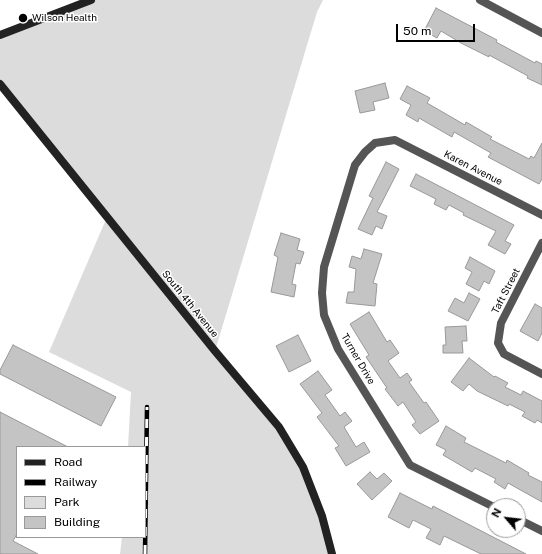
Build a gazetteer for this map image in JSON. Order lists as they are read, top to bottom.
{
  "streets": {
    "street": [
      "Karen Avenue",
      "Taft Street",
      "South 4th Avenue",
      "Turner Drive"
    ]
  },
  "crossings": [
    ["Karen Avenue", "Turner Drive"]
  ],
  "places": ["Wilson Health"],
  "legend": [
    "Road",
    "Railway",
    "Park",
    "Building"
  ],
  "scale_bar": "50 m",
  "north": "top left"
}
